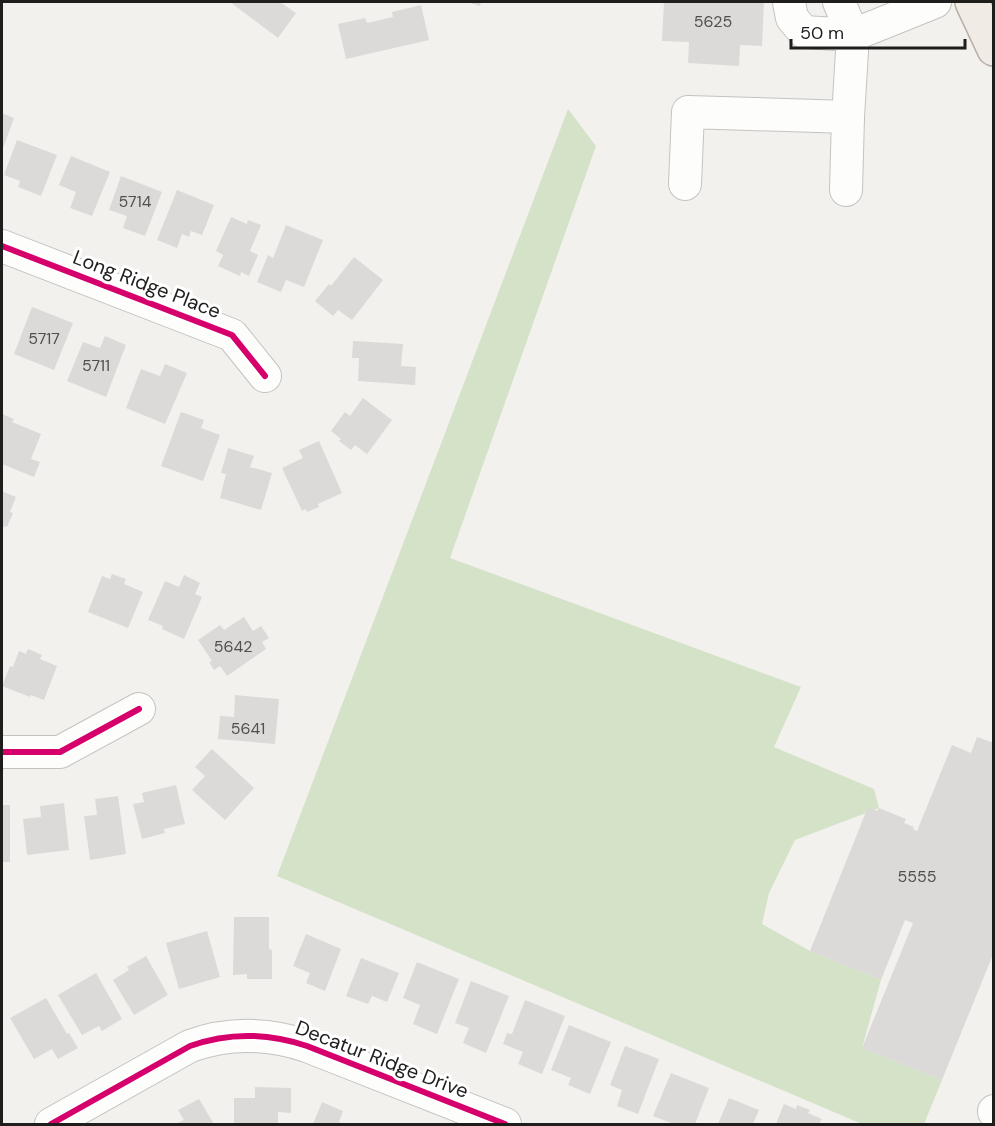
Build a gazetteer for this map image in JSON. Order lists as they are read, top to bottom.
{
  "streets": {
    "street": ["Long Ridge Place", "Decatur Ridge Drive"]
  },
  "house_numbers": [
    "5625",
    "5714",
    "5717",
    "5711",
    "5642",
    "5641",
    "5555"
  ],
  "scale_bar": "50 m"
}
